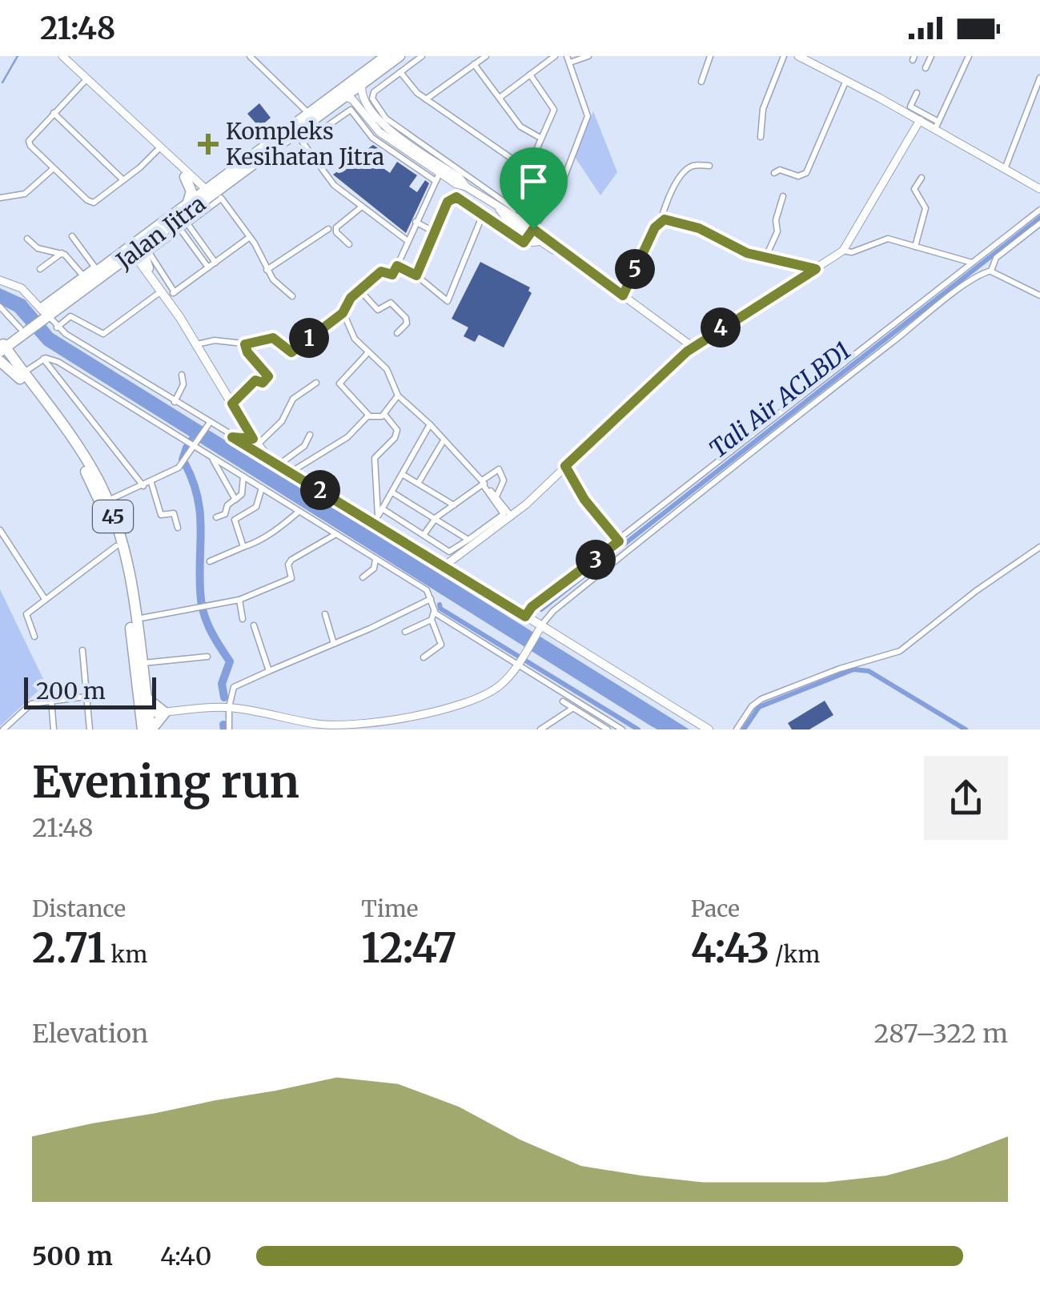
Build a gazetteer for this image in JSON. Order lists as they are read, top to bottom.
{
  "streets": {
    "highway": ["Jalan Jitra", "45"]
  },
  "crossings": [
    ["Jalan Jitra", "45"]
  ],
  "water": ["Tali Air ACLBD1"],
  "places": {
    "health": ["Kompleks Kesihatan Jitra"]
  },
  "scale_bar": "200 m",
  "page": {
    "status": "21:48",
    "pins": [
      "5",
      "4",
      "1",
      "2",
      "3"
    ],
    "scale": "200 m",
    "heading": ["Evening run", "21:48"],
    "stats": [
      ["Distance", "2.71 km"],
      ["Time", "12:47"],
      ["Pace", "4:43 /km"]
    ],
    "chart": ["Elevation", "287–322 m"],
    "list": [
      {
        "name": "500 m",
        "note": "4:40"
      }
    ]
  }
}
